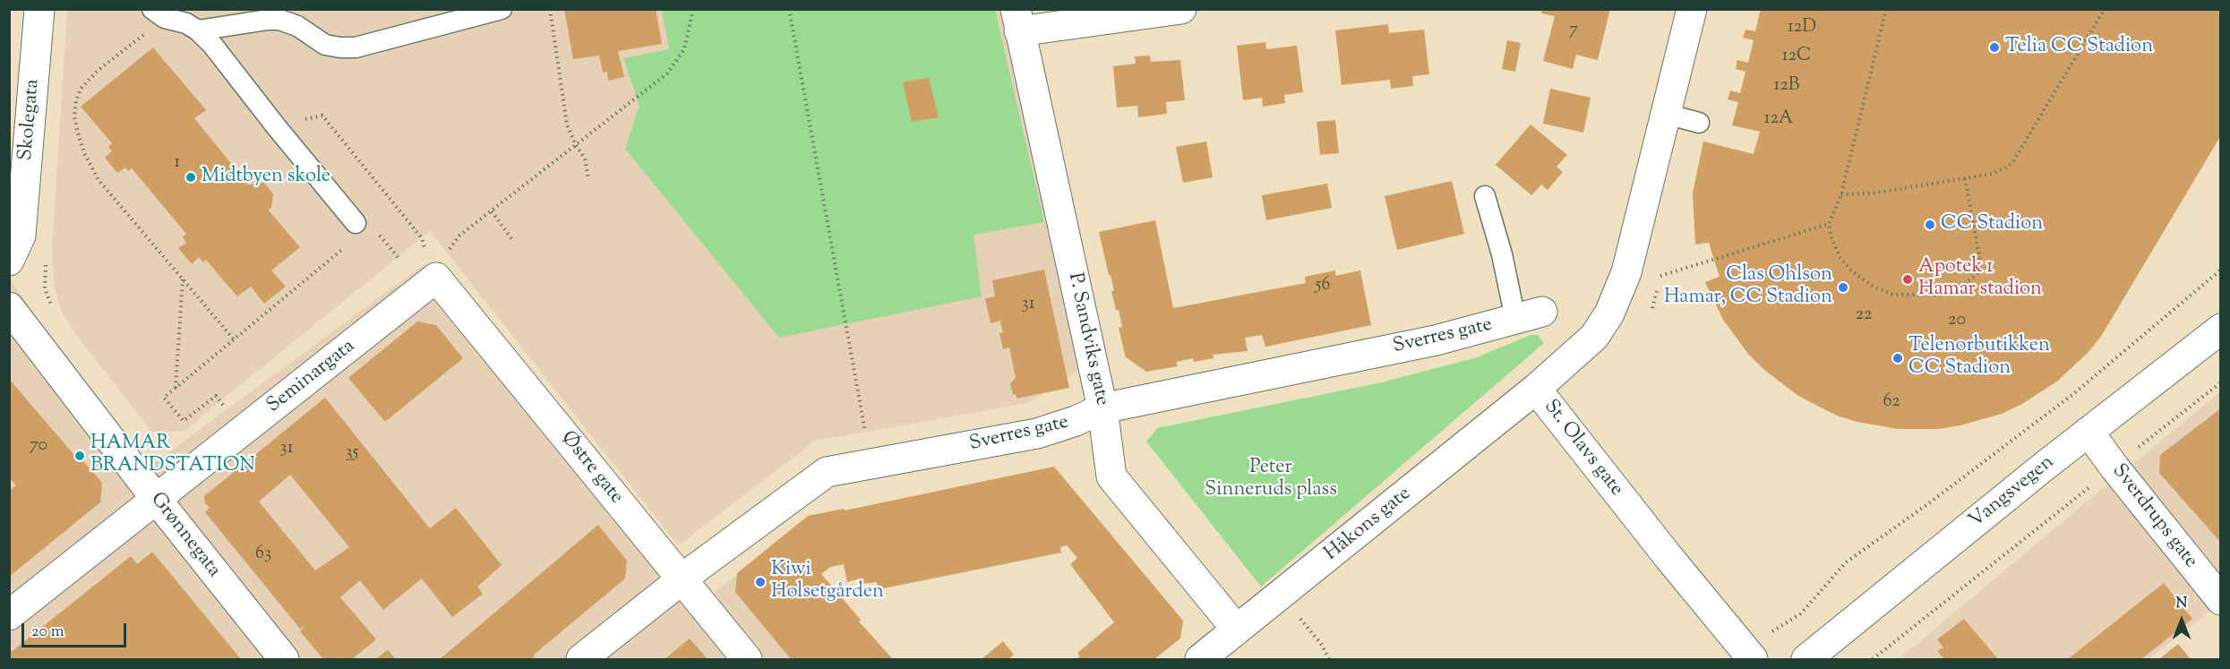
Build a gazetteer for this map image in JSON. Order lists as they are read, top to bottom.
{
  "streets": {
    "main road": [
      "Skolegata",
      "Sverres gate",
      "P. Sandviks gate",
      "Seminargata",
      "St. Olavs gate",
      "Østre gate",
      "Vangsvegen",
      "Sverdrups gate",
      "Håkons gate",
      "Grønnegata"
    ]
  },
  "crossings": [
    ["Sverres gate", "P. Sandviks gate"],
    ["Sverres gate", "Østre gate"],
    ["P. Sandviks gate", "Håkons gate"],
    ["Seminargata", "Østre gate"],
    ["Seminargata", "Grønnegata"],
    ["St. Olavs gate", "Håkons gate"],
    ["Vangsvegen", "Sverdrups gate"]
  ],
  "parks": ["Peter Sinneruds plass"],
  "places": [
    "Telia CC Stadion",
    "Midtbyen skole",
    "CC Stadion",
    "Apotek 1 Hamar stadion",
    "Clas Ohlson Hamar, CC Stadion",
    "Telenorbutikken CC Stadion",
    "HAMAR BRANDSTATION",
    "Kiwi Holsetgården"
  ],
  "house_numbers": [
    "12D",
    "7",
    "12C",
    "12B",
    "12A",
    "1",
    "56",
    "31",
    "22",
    "20",
    "62",
    "70",
    "31",
    "35",
    "63"
  ],
  "scale_bar": "20 m",
  "north": "top"
}
